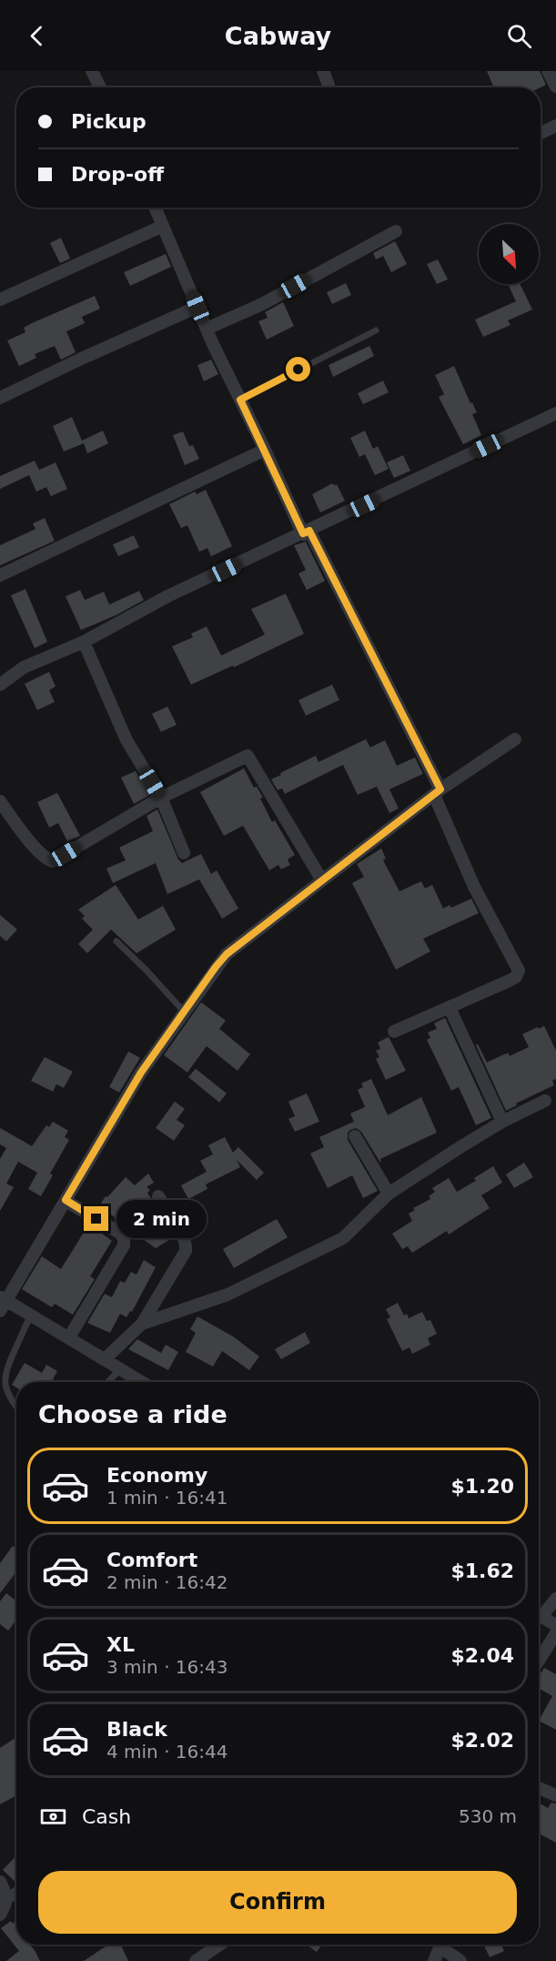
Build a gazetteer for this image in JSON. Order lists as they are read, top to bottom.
{
  "north": "bottom right",
  "page": {
    "header": "Cabway",
    "banner": ["Pickup", "Drop-off"],
    "bubble": "2 min",
    "heading": "Choose a ride",
    "list": [
      {
        "name": "Economy",
        "note": "1 min · 16:41",
        "value": "$1.20"
      },
      {
        "name": "Comfort",
        "note": "2 min · 16:42",
        "value": "$1.62"
      },
      {
        "name": "XL",
        "note": "3 min · 16:43",
        "value": "$2.04"
      },
      {
        "name": "Black",
        "note": "4 min · 16:44",
        "value": "$2.02"
      }
    ],
    "pay": ["Cash", "530 m"],
    "buttons": "Confirm"
  }
}
